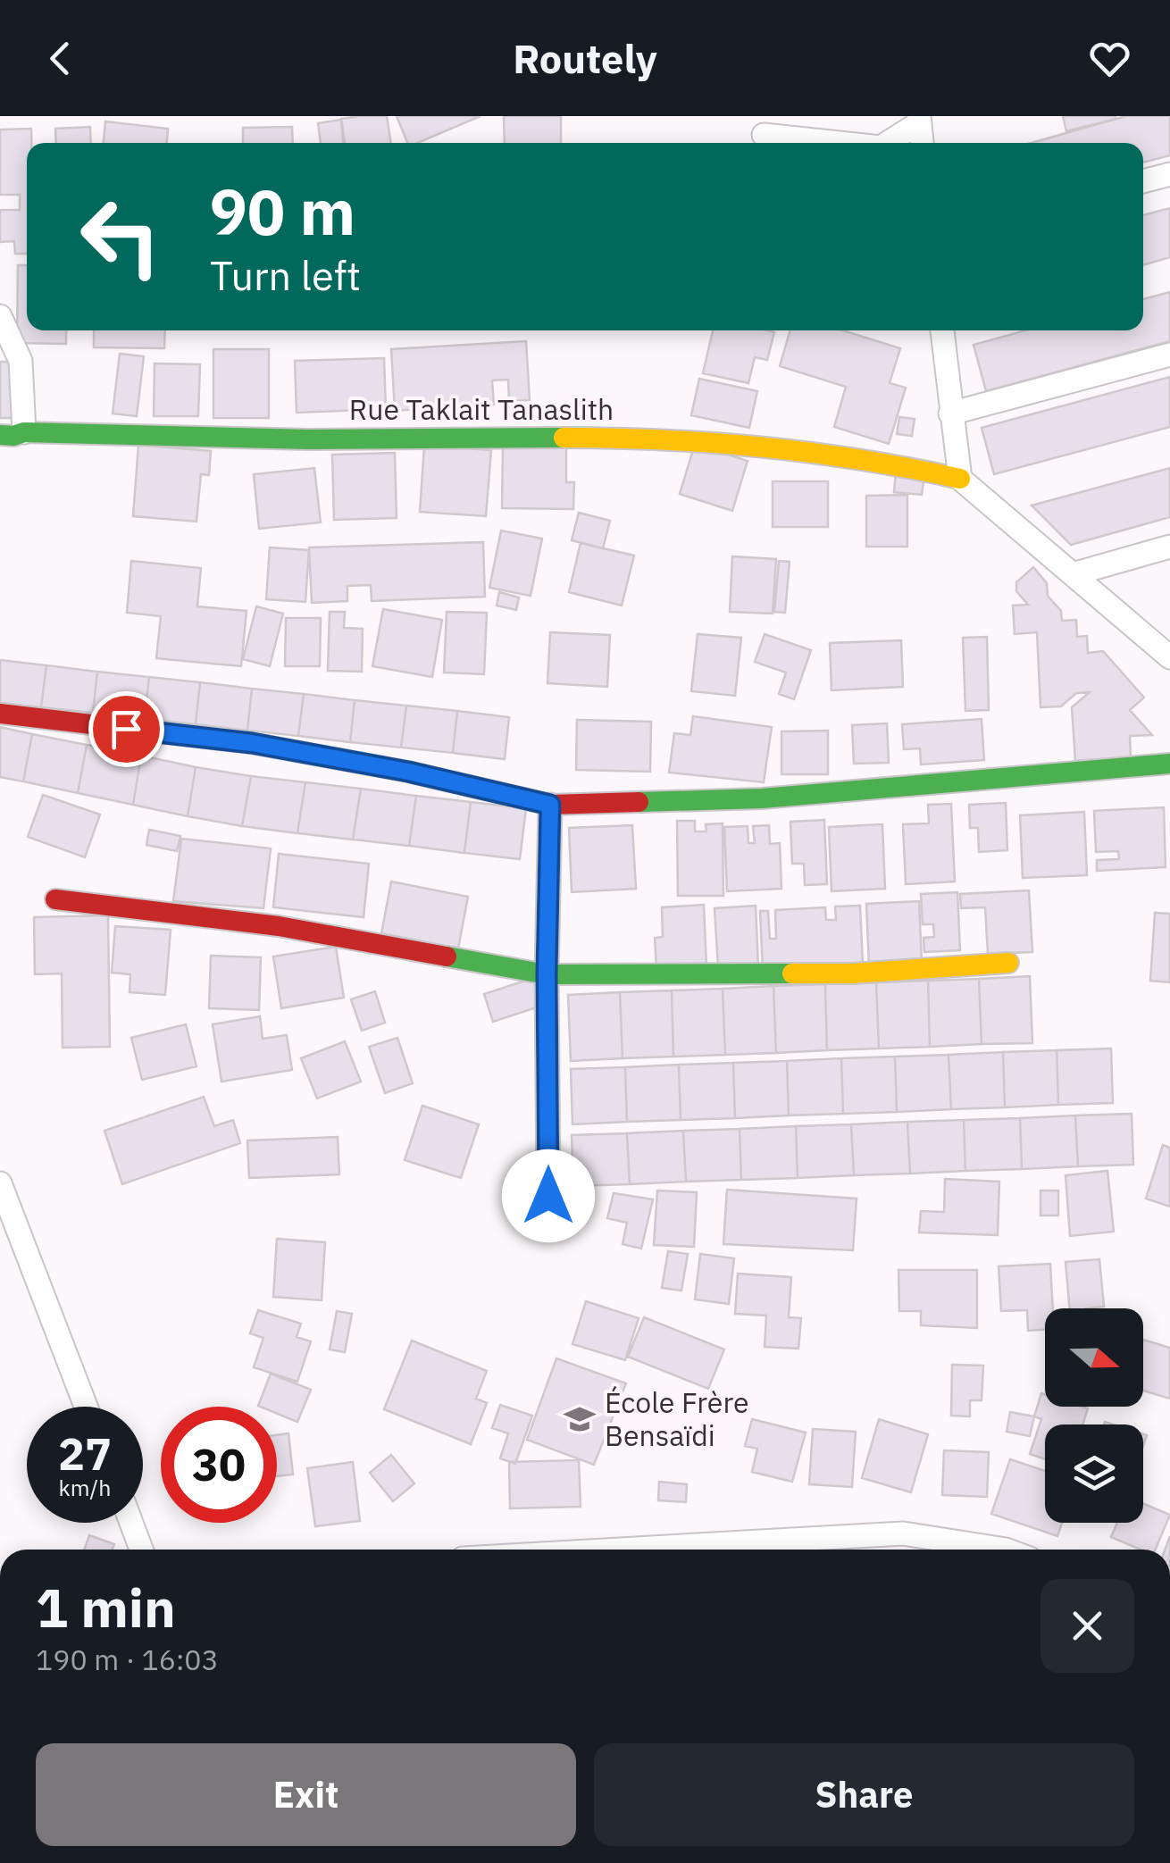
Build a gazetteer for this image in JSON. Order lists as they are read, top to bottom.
{
  "streets": {
    "street": ["Rue Taklait Tanaslith"]
  },
  "places": {
    "school or university": ["École Frère Bensaïdi"]
  },
  "north": "right",
  "page": {
    "header": "Routely",
    "turn": ["90 m", "Turn left"],
    "speed": "27 km/h",
    "limit": "30",
    "heading": ["1 min", "190 m · 16:03"],
    "buttons": ["Exit", "Share"]
  }
}
